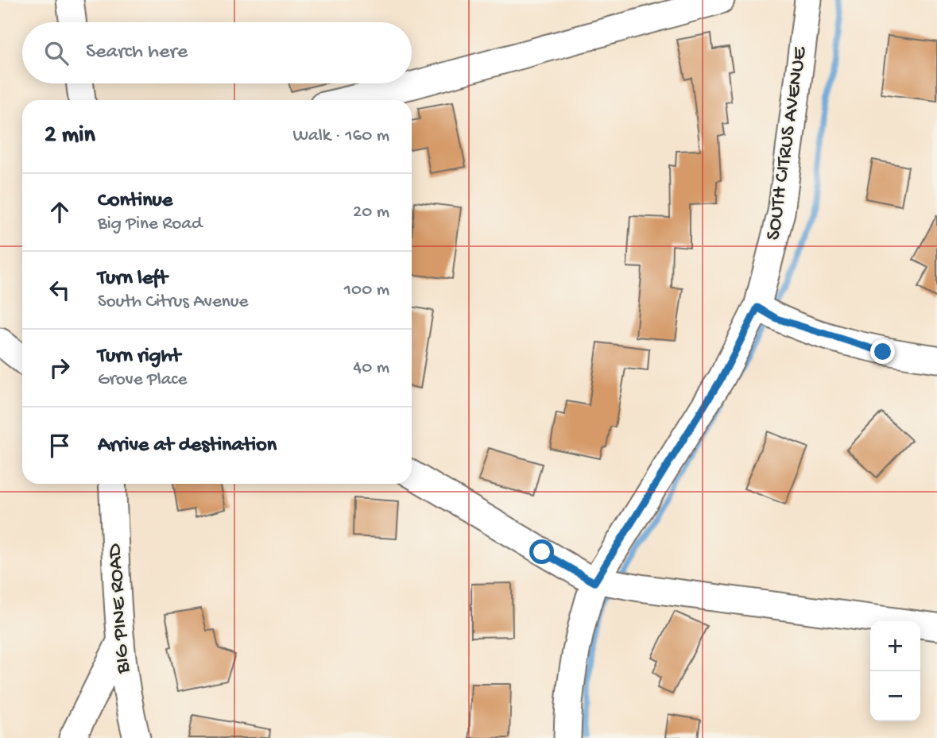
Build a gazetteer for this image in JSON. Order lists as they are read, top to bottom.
{
  "streets": {
    "street": ["SOUTH CITRUS AVENUE", "BIG PINE ROAD"]
  },
  "page": {
    "search": "Search here",
    "heading": ["2 min", "Walk · 160 m"],
    "list": [
      ["Continue", "Big Pine Road", "20 m"],
      ["Turn left", "South Citrus Avenue", "100 m"],
      ["Turn right", "Grove Place", "40 m"],
      "Arrive at destination"
    ],
    "map_buttons": ["+", "−"]
  }
}
